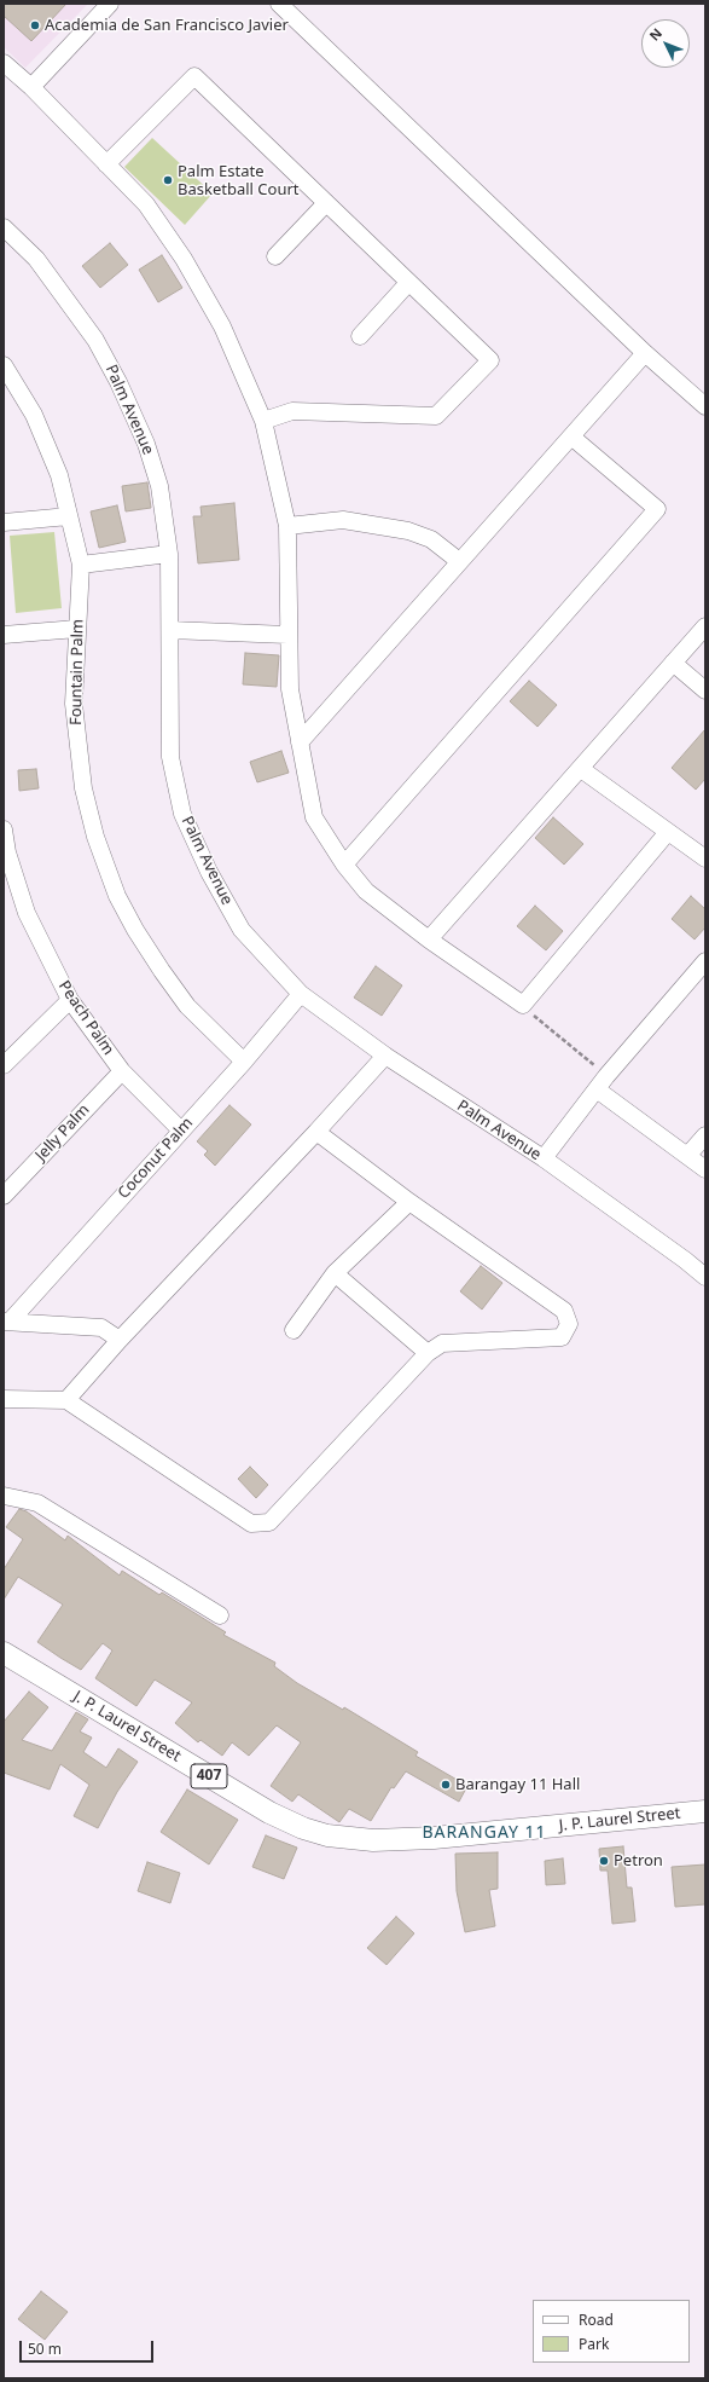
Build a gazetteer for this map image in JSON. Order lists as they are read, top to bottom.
{
  "streets": {
    "main road": ["J. P. Laurel Street", "407"],
    "street": [
      "Palm Avenue",
      "Fountain Palm",
      "Peach Palm",
      "Jelly Palm",
      "Coconut Palm"
    ]
  },
  "crossings": [
    ["Palm Avenue", "Coconut Palm"],
    ["Fountain Palm", "Coconut Palm"],
    ["Peach Palm", "Jelly Palm"],
    ["Peach Palm", "Coconut Palm"]
  ],
  "districts": ["BARANGAY 11"],
  "places": [
    "Academia de San Francisco Javier",
    "Palm Estate Basketball Court",
    "Barangay 11 Hall",
    "Petron"
  ],
  "legend": ["Road", "Park"],
  "scale_bar": "50 m",
  "north": "top left"
}
